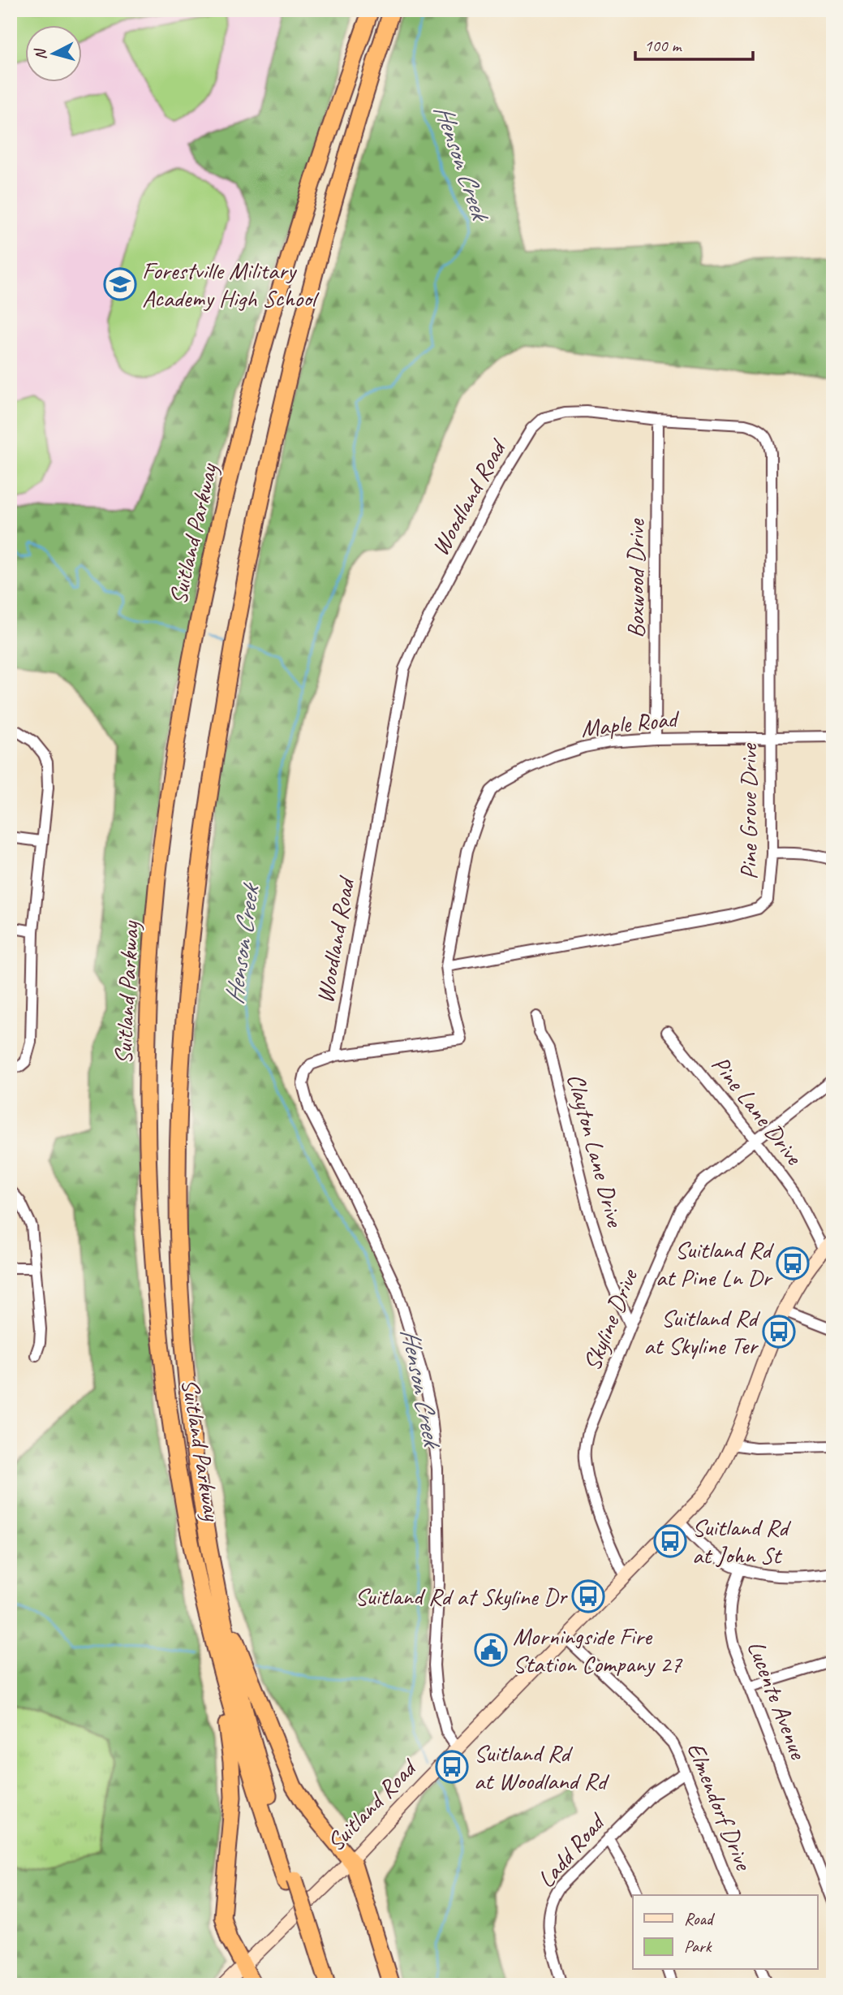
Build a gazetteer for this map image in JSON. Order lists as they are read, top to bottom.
{
  "streets": {
    "highway": ["Suitland Parkway"],
    "main road": ["Suitland Road"],
    "street": [
      "Woodland Road",
      "Boxwood Drive",
      "Maple Road",
      "Pine Grove Drive",
      "Pine Lane Drive",
      "Clayton Lane Drive",
      "Skyline Drive",
      "Lucente Avenue",
      "Elmendorf Drive",
      "Ladd Road"
    ]
  },
  "crossings": [
    ["Woodland Road", "Boxwood Drive"],
    ["Woodland Road", "Maple Road"],
    ["Woodland Road", "Pine Grove Drive"],
    ["Boxwood Drive", "Maple Road"],
    ["Maple Road", "Pine Grove Drive"],
    ["Pine Lane Drive", "Skyline Drive"],
    ["Pine Lane Drive", "Suitland Road"],
    ["Clayton Lane Drive", "Skyline Drive"],
    ["Skyline Drive", "Suitland Road"],
    ["Suitland Road", "Elmendorf Drive"],
    ["Elmendorf Drive", "Ladd Road"]
  ],
  "water": ["Henson Creek"],
  "places": {
    "school or university": ["Forestville Military Academy High School"],
    "bus stop": [
      "Suitland Rd at Pine Ln Dr",
      "Suitland Rd at Skyline Ter",
      "Suitland Rd at John St",
      "Suitland Rd at Skyline Dr",
      "Suitland Rd at Woodland Rd"
    ],
    "public building": ["Morningside Fire Station Company 27"]
  },
  "legend": ["Road", "Park"],
  "scale_bar": "100 m",
  "north": "left"
}
